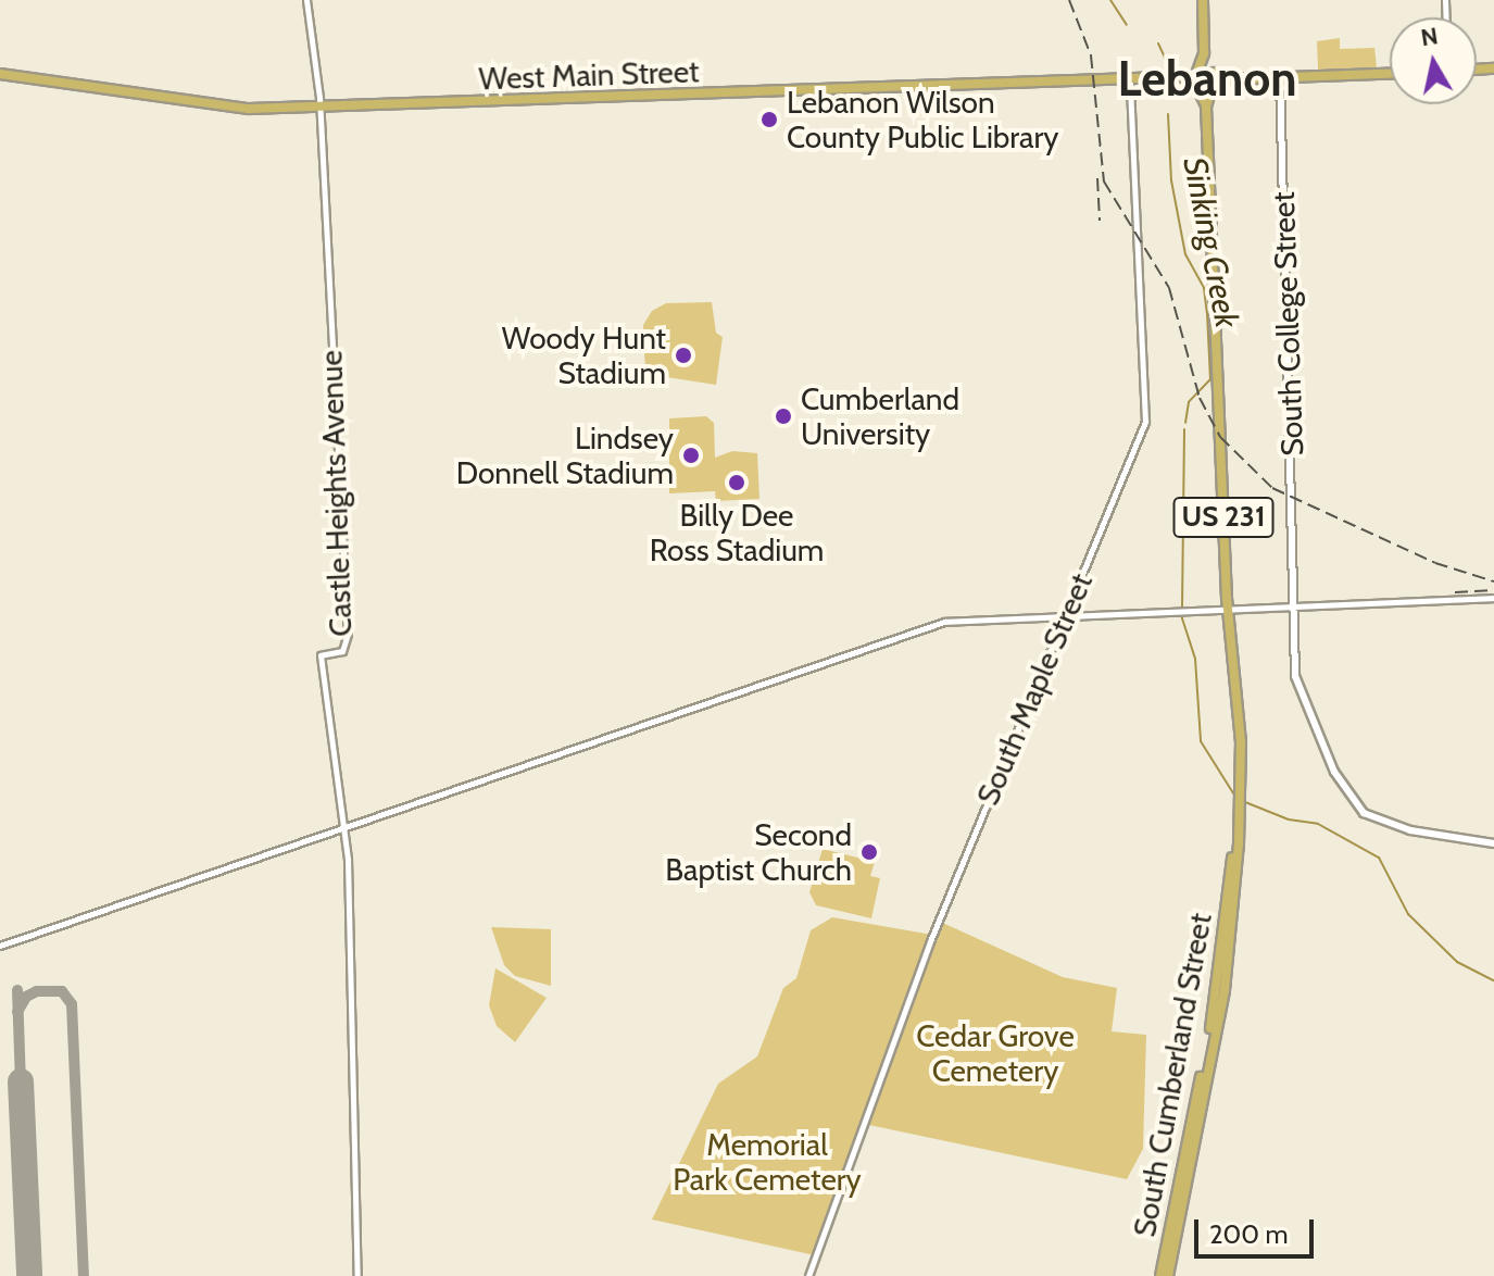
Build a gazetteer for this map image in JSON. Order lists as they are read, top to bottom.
{
  "streets": {
    "main road": [
      "West Main Street",
      "South College Street",
      "US 231",
      "South Cumberland Street"
    ],
    "street": ["Castle Heights Avenue", "South Maple Street"]
  },
  "crossings": [
    ["West Main Street", "Castle Heights Avenue"],
    ["West Main Street", "South Maple Street"],
    ["West Main Street", "South Cumberland Street"]
  ],
  "districts": ["Lebanon"],
  "water": ["Sinking Creek"],
  "parks": ["Cedar Grove Cemetery", "Memorial Park Cemetery"],
  "places": [
    "Lebanon Wilson County Public Library",
    "Woody Hunt Stadium",
    "Cumberland University",
    "Lindsey Donnell Stadium",
    "Billy Dee Ross Stadium",
    "Second Baptist Church"
  ],
  "scale_bar": "200 m",
  "north": "top"
}
